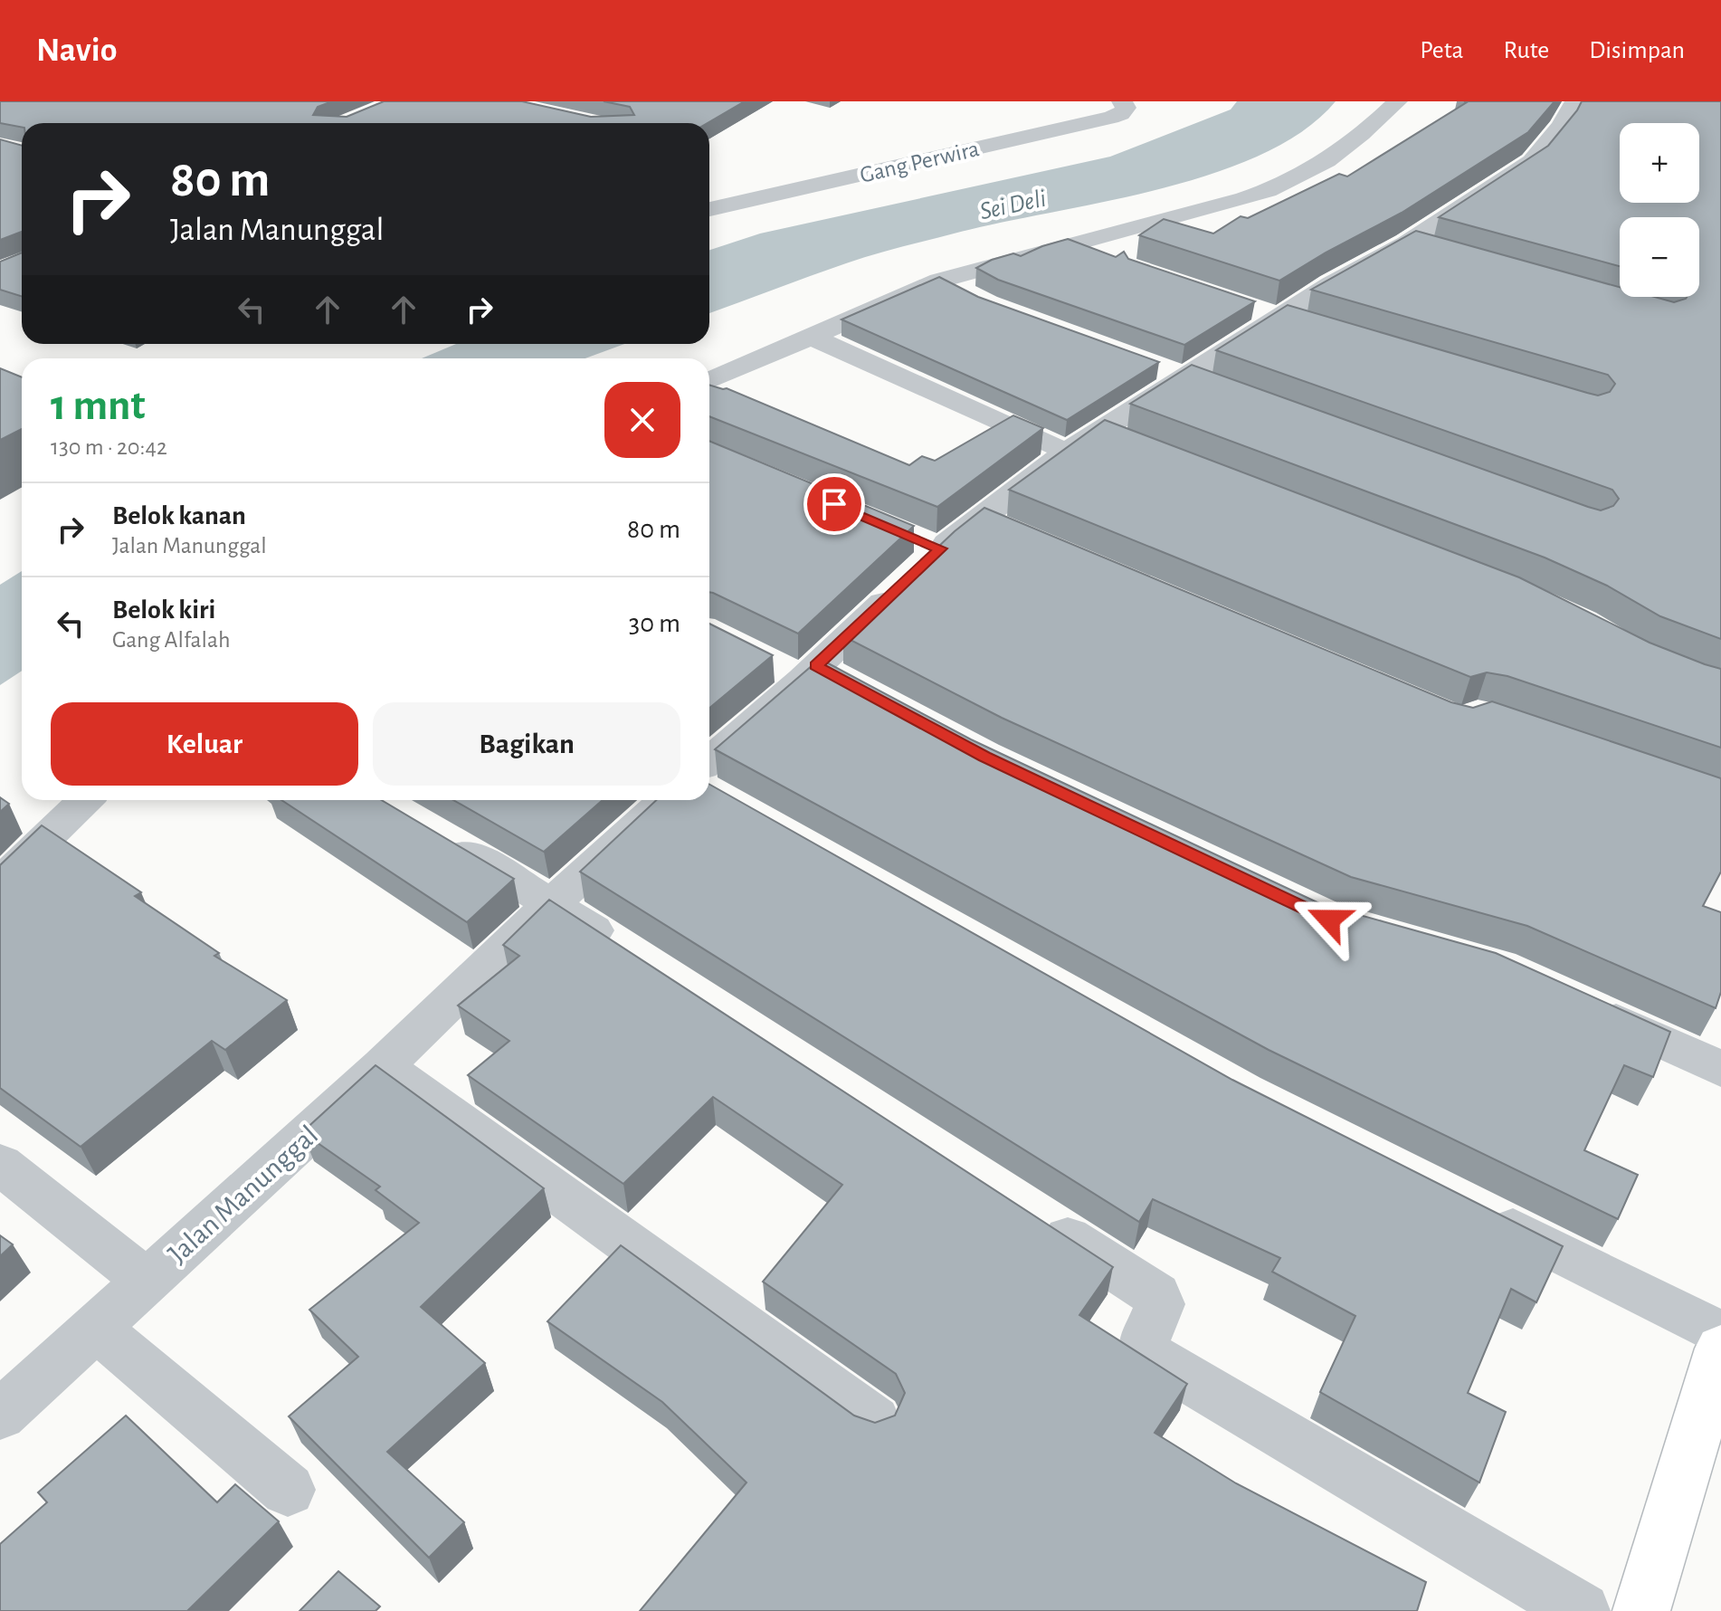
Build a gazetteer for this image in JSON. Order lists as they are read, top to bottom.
{
  "streets": {
    "street": ["Gang Perwira", "Jalan Manunggal"]
  },
  "water": ["Sei Deli"],
  "page": {
    "header": "Navio",
    "nav": ["Peta", "Rute", "Disimpan"],
    "map_buttons": ["+", "−"],
    "turn": ["80 m", "Jalan Manunggal"],
    "heading": ["1 mnt", "130 m · 20:42"],
    "list": [
      {
        "name": "Belok kanan",
        "note": "Jalan Manunggal",
        "value": "80 m"
      },
      {
        "name": "Belok kiri",
        "note": "Gang Alfalah",
        "value": "30 m"
      }
    ],
    "buttons": ["Keluar", "Bagikan"]
  }
}
